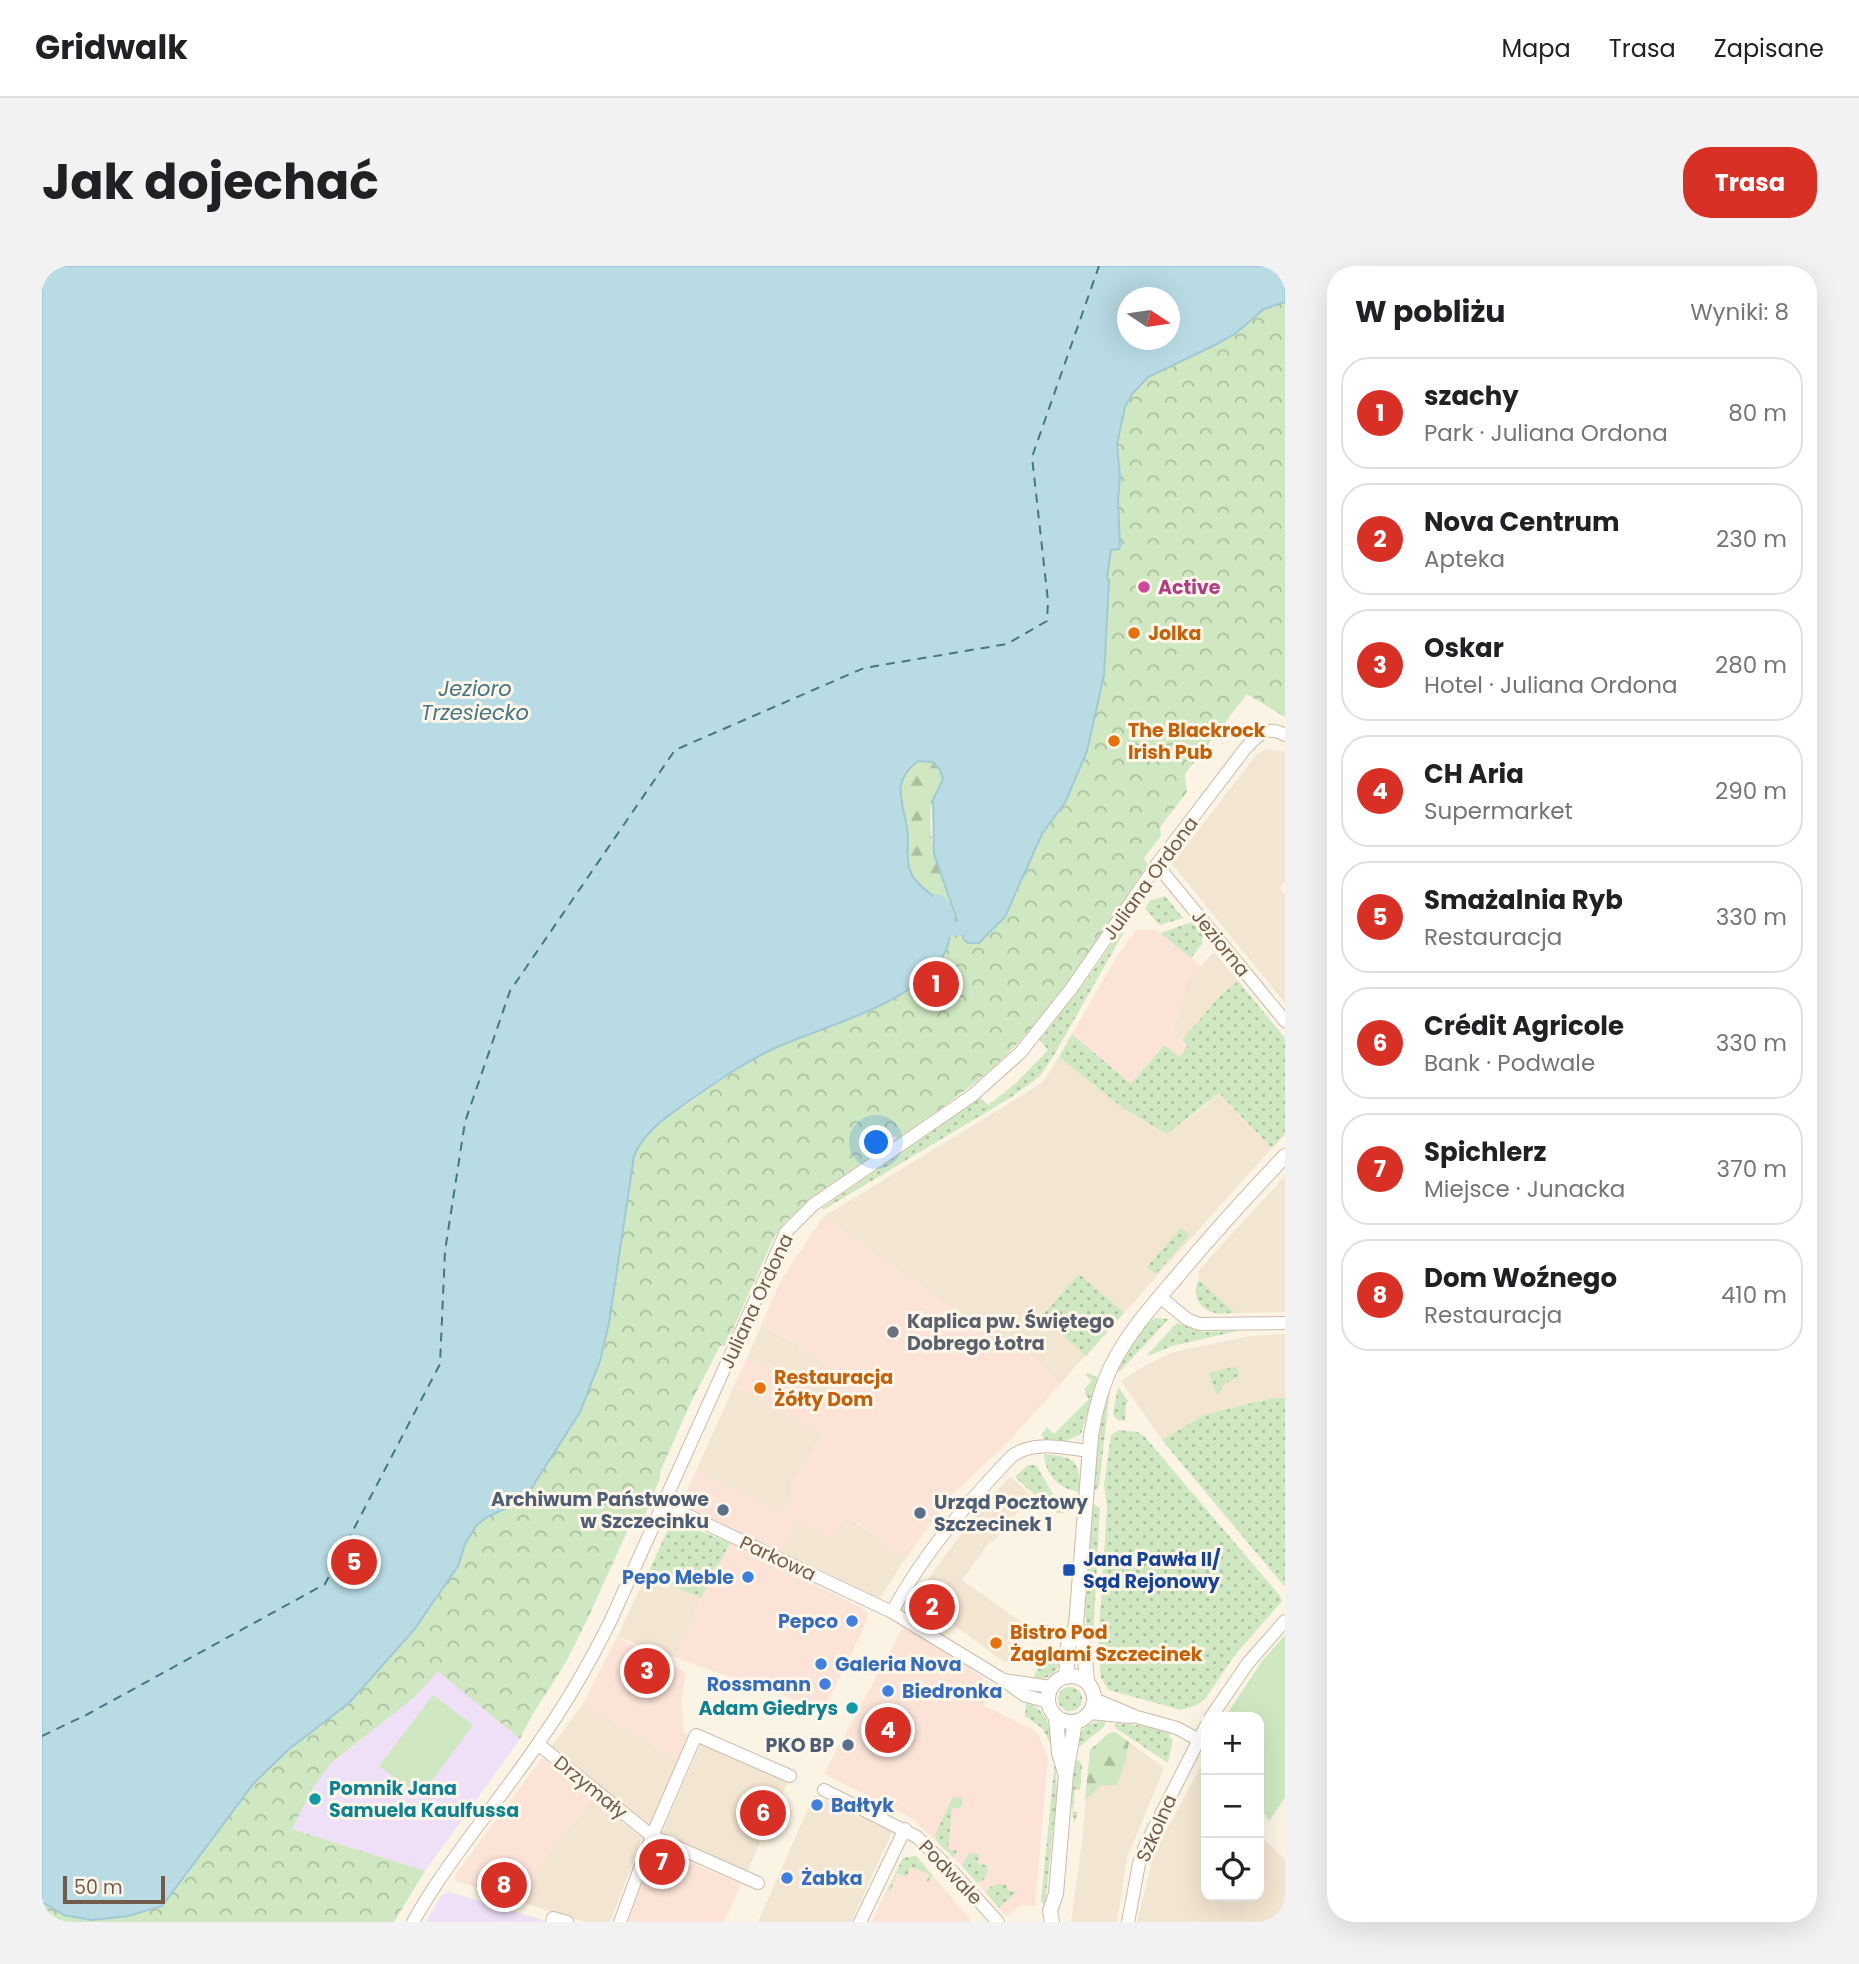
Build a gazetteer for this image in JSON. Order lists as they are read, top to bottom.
{
  "streets": {
    "street": [
      "Juliana Ordona",
      "Jeziorna",
      "Parkowa",
      "Drzymały",
      "Szkolna",
      "Podwale"
    ]
  },
  "crossings": [
    ["Juliana Ordona", "Jeziorna"],
    ["Juliana Ordona", "Parkowa"],
    ["Juliana Ordona", "Drzymały"]
  ],
  "water": ["Jezioro Trzesiecko"],
  "places": {
    "other": [
      "Active",
      "Jolka",
      "The Blackrock Irish Pub",
      "Kaplica pw. Świętego Dobrego Łotra",
      "Restauracja Żółty Dom",
      "Archiwum Państwowe w Szczecinku",
      "Urząd Pocztowy Szczecinek 1",
      "Pepo Meble",
      "Pepco",
      "Bistro Pod Żaglami Szczecinek",
      "Galeria Nova",
      "Rossmann",
      "Biedronka",
      "Adam Giedrys",
      "PKO BP",
      "Pomnik Jana Samuela Kaulfussa",
      "Bałtyk",
      "Żabka"
    ],
    "transit": ["Jana Pawła II/ Sąd Rejonowy"]
  },
  "scale_bar": "50 m",
  "north": "right",
  "page": {
    "header": "Gridwalk",
    "nav": ["Mapa", "Trasa", "Zapisane"],
    "title": "Jak dojechać",
    "buttons": "Trasa",
    "heading": ["W pobliżu", "Wyniki: 8"],
    "list": [
      {
        "mark": "1",
        "name": "szachy",
        "note": "Park · Juliana Ordona",
        "value": "80 m"
      },
      {
        "mark": "2",
        "name": "Nova Centrum",
        "note": "Apteka",
        "value": "230 m"
      },
      {
        "mark": "3",
        "name": "Oskar",
        "note": "Hotel · Juliana Ordona",
        "value": "280 m"
      },
      {
        "mark": "4",
        "name": "CH Aria",
        "note": "Supermarket",
        "value": "290 m"
      },
      {
        "mark": "5",
        "name": "Smażalnia Ryb",
        "note": "Restauracja",
        "value": "330 m"
      },
      {
        "mark": "6",
        "name": "Crédit Agricole",
        "note": "Bank · Podwale",
        "value": "330 m"
      },
      {
        "mark": "7",
        "name": "Spichlerz",
        "note": "Miejsce · Junacka",
        "value": "370 m"
      },
      {
        "mark": "8",
        "name": "Dom Woźnego",
        "note": "Restauracja",
        "value": "410 m"
      }
    ],
    "pins": [
      "1",
      "5",
      "2",
      "3",
      "4",
      "6",
      "7",
      "8"
    ],
    "map_buttons": ["+", "−"],
    "scale": "50 m"
  }
}
